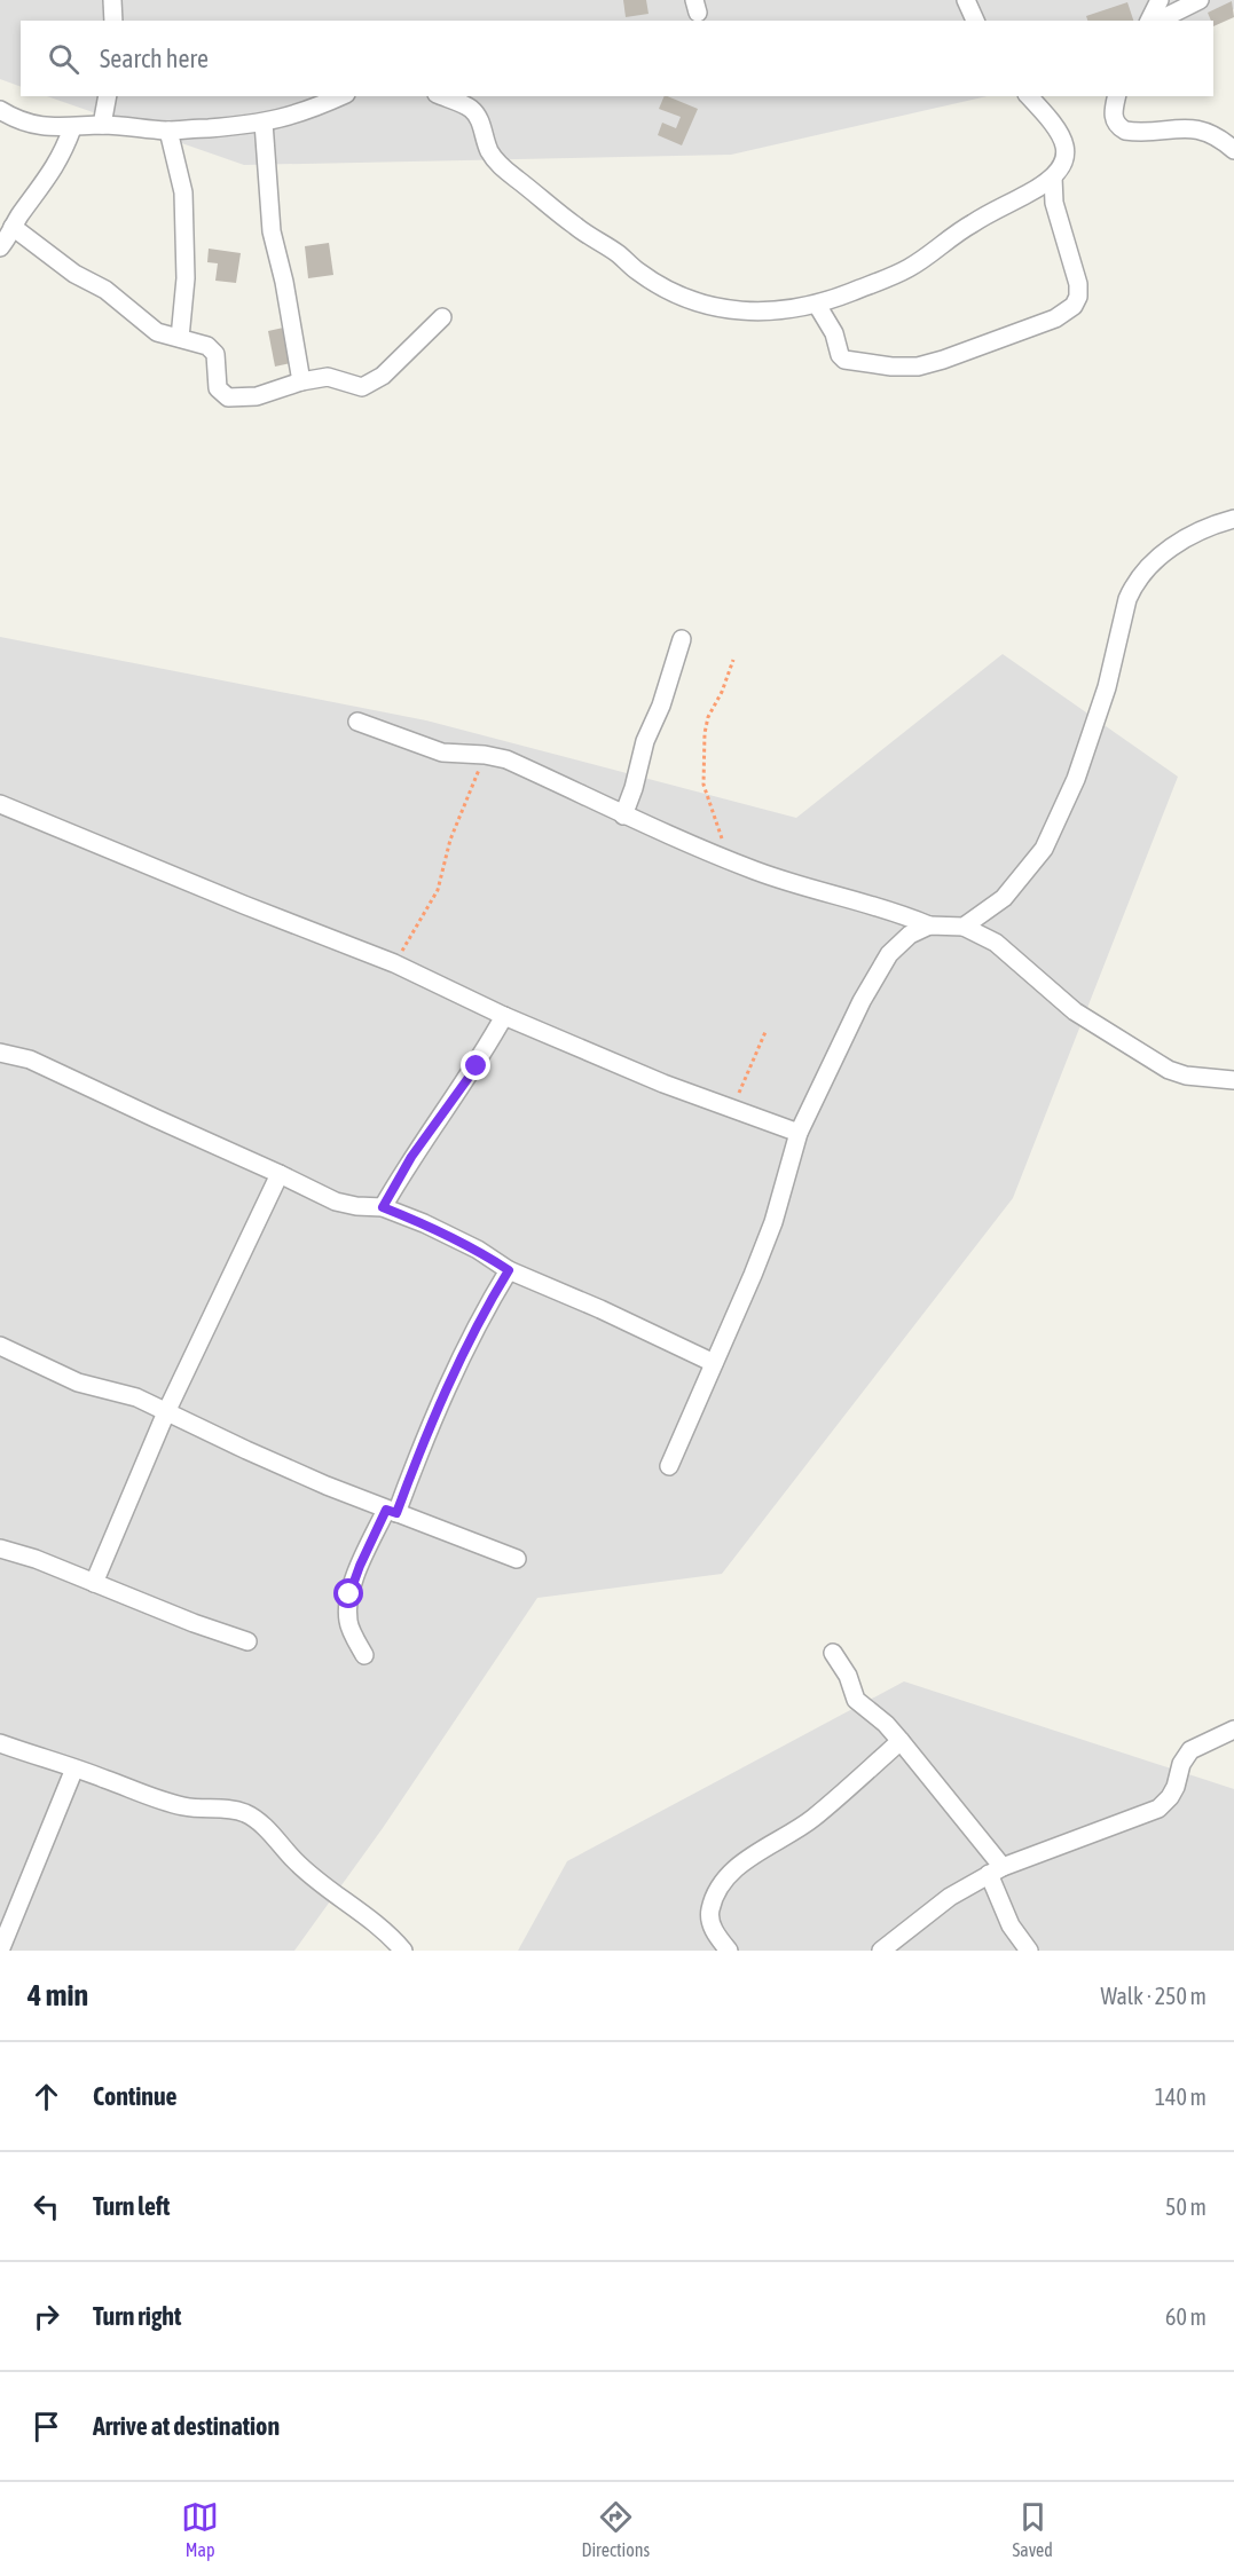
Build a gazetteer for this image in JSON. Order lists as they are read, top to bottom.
{
  "page": {
    "search": "Search here",
    "heading": ["4 min", "Walk · 250 m"],
    "list": [
      ["Continue", "140 m"],
      ["Turn left", "50 m"],
      ["Turn right", "60 m"],
      "Arrive at destination"
    ],
    "nav": ["Map", "Directions", "Saved"]
  }
}
